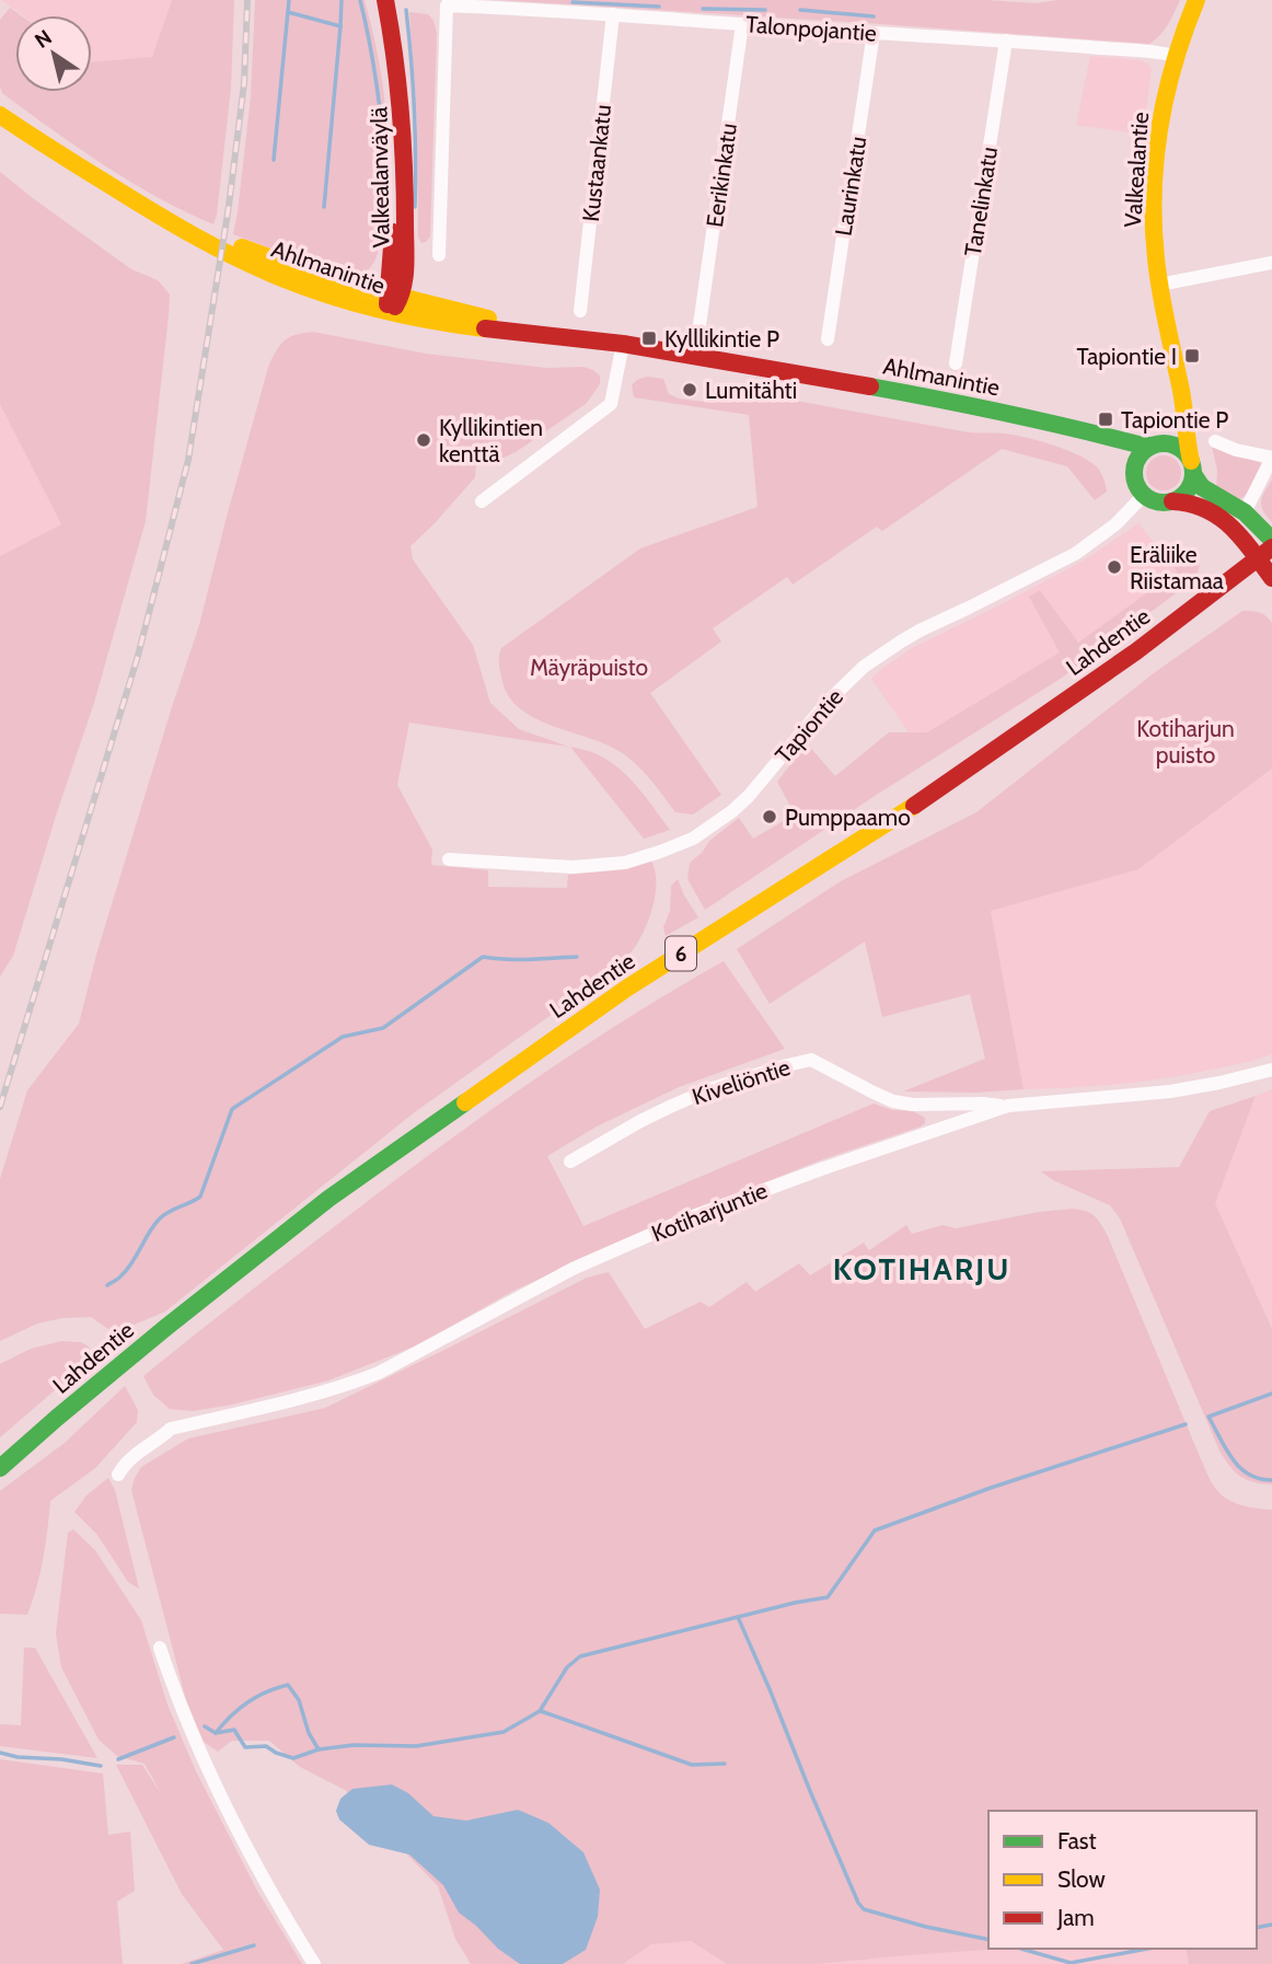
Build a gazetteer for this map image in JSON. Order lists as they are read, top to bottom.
{
  "streets": {
    "main road": [
      "Valkealantie",
      "Valkealanväylä",
      "Ahlmanintie",
      "Lahdentie",
      "6"
    ],
    "street": [
      "Talonpojantie",
      "Kustaankatu",
      "Eerikinkatu",
      "Laurinkatu",
      "Tanelinkatu",
      "Tapiontie",
      "Kiveliöntie",
      "Kotiharjuntie"
    ]
  },
  "crossings": [
    ["Talonpojantie", "Kustaankatu"],
    ["Talonpojantie", "Valkealantie"],
    ["Talonpojantie", "Eerikinkatu"],
    ["Talonpojantie", "Laurinkatu"],
    ["Talonpojantie", "Tanelinkatu"],
    ["Valkealantie", "Ahlmanintie"],
    ["Valkealantie", "Tapiontie"],
    ["Valkealanväylä", "Ahlmanintie"],
    ["Ahlmanintie", "Tapiontie"],
    ["Kiveliöntie", "Kotiharjuntie"]
  ],
  "districts": ["KOTIHARJU"],
  "parks": ["Mäyräpuisto", "Kotiharjun puisto"],
  "places": {
    "transit": ["Kylllikintie P", "Tapiontie I", "Tapiontie P"],
    "other": [
      "Lumitähti",
      "Kyllikintien kenttä",
      "Eräliike Riistamaa",
      "Pumppaamo"
    ]
  },
  "legend": ["Fast", "Slow", "Jam"],
  "north": "top left"
}
